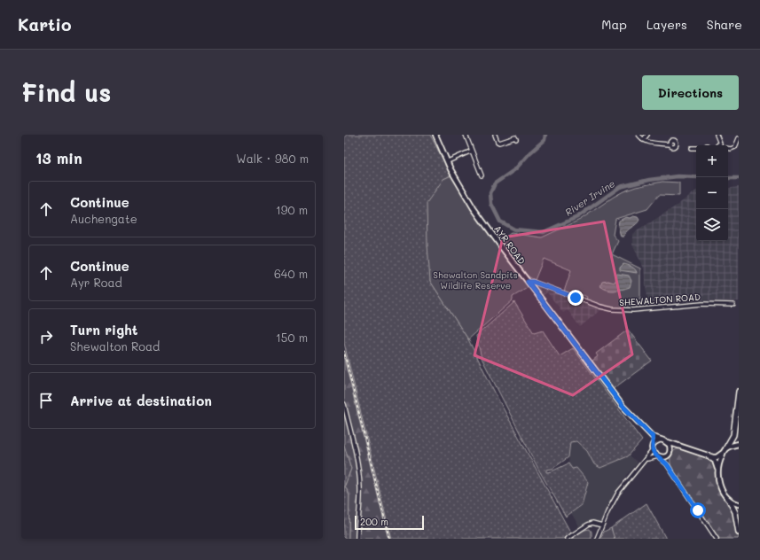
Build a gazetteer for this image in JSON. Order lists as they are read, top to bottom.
{
  "streets": {
    "main road": ["AYR ROAD"],
    "street": ["SHEWALTON ROAD"]
  },
  "crossings": [
    ["AYR ROAD", "SHEWALTON ROAD"]
  ],
  "water": ["River Irvine"],
  "parks": ["Shewalton Sandpits Wildlife Reserve"],
  "scale_bar": "200 m",
  "page": {
    "header": "Kartio",
    "nav": ["Map", "Layers", "Share"],
    "buttons": "Directions",
    "title": "Find us",
    "heading": ["13 min", "Walk · 980 m"],
    "map_buttons": ["+", "−"],
    "list": [
      ["Continue", "Auchengate", "190 m"],
      ["Continue", "Ayr Road", "640 m"],
      ["Turn right", "Shewalton Road", "150 m"],
      "Arrive at destination"
    ],
    "scale": "200 m"
  }
}
